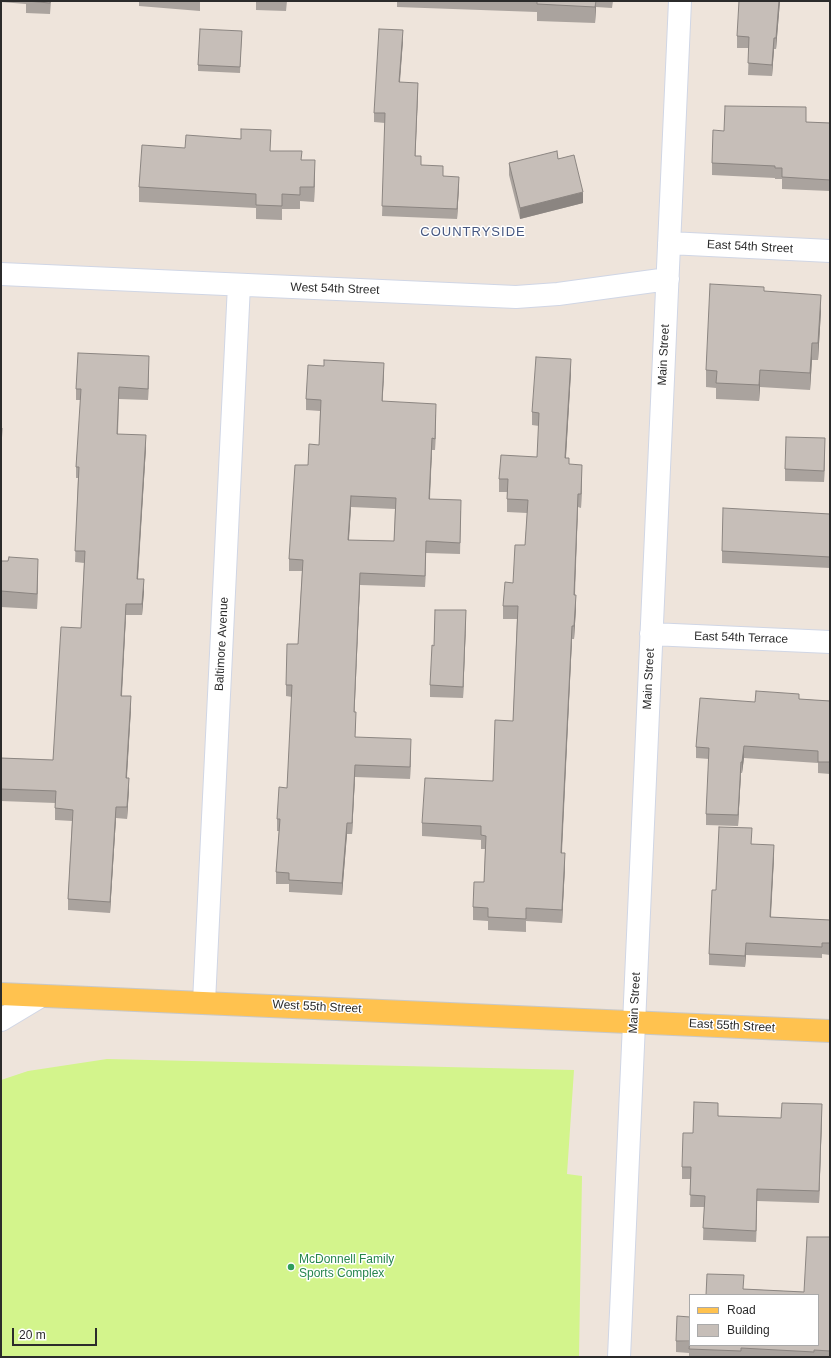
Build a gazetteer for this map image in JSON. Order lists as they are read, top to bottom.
{
  "streets": {
    "main road": ["West 55th Street", "East 55th Street"],
    "street": [
      "East 54th Street",
      "West 54th Street",
      "Main Street",
      "East 54th Terrace",
      "Baltimore Avenue"
    ]
  },
  "crossings": [
    ["East 54th Street", "Main Street"],
    ["West 54th Street", "Main Street"],
    ["West 54th Street", "Baltimore Avenue"],
    ["Main Street", "East 54th Terrace"],
    ["Main Street", "West 55th Street"],
    ["Main Street", "East 55th Street"],
    ["Baltimore Avenue", "West 55th Street"],
    ["West 55th Street", "East 55th Street"]
  ],
  "districts": ["COUNTRYSIDE"],
  "places": ["McDonnell Family Sports Complex"],
  "legend": ["Road", "Building"],
  "scale_bar": "20 m"
}
